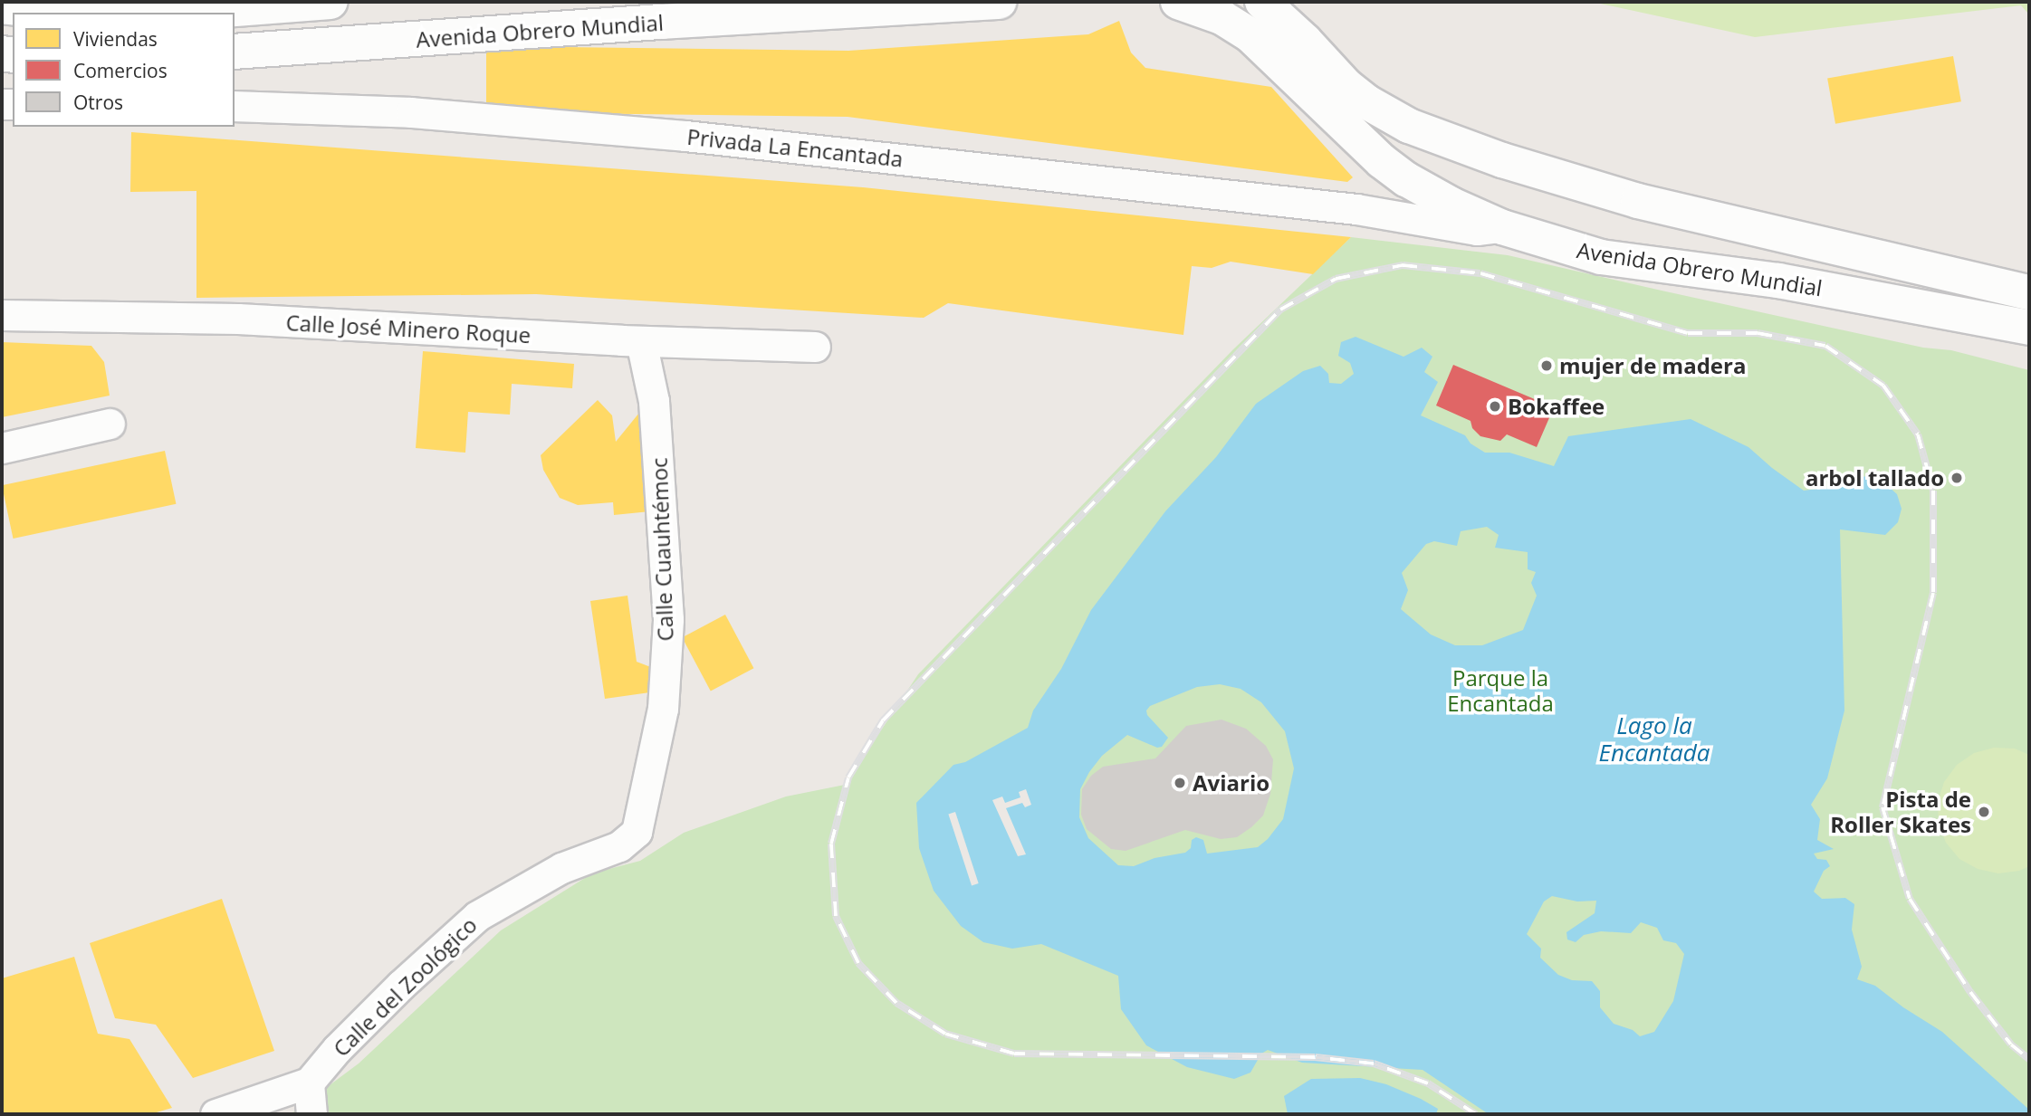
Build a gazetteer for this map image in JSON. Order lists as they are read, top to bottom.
{
  "streets": {
    "main road": ["Avenida Obrero Mundial"],
    "street": [
      "Privada La Encantada",
      "Calle José Minero Roque",
      "Calle Cuauhtémoc",
      "Calle del Zoológico"
    ]
  },
  "crossings": [
    ["Avenida Obrero Mundial", "Privada La Encantada"],
    ["Calle José Minero Roque", "Calle Cuauhtémoc"],
    ["Calle Cuauhtémoc", "Calle del Zoológico"]
  ],
  "water": ["Lago la Encantada"],
  "parks": ["Parque la Encantada"],
  "places": [
    "mujer de madera",
    "Bokaffee",
    "arbol tallado",
    "Aviario",
    "Pista de Roller Skates"
  ],
  "legend": ["Viviendas", "Comercios", "Otros"]
}
